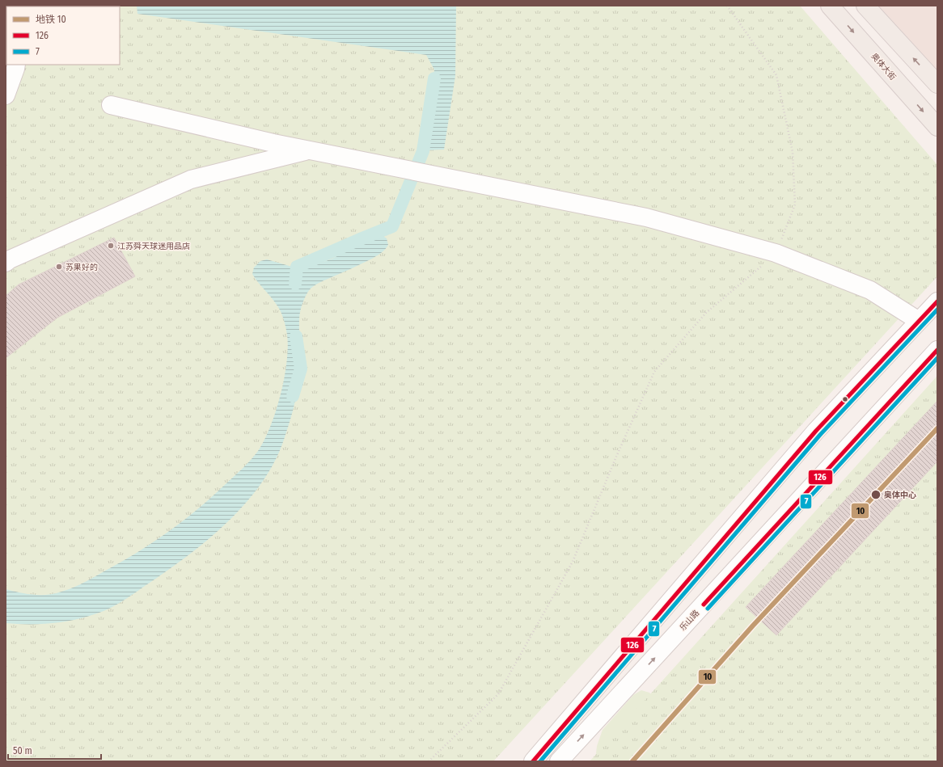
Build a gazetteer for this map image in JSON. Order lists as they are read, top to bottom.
{
  "streets": {
    "main road": ["奥体大街"],
    "street": ["乐山路"]
  },
  "places": ["江苏舜天球迷用品店", "苏果好的", "奥体中心"],
  "lines": ["transit line 126", "transit line 7", "metro line 10"],
  "legend": ["地铁 10", "126", "7"],
  "scale_bar": "50 m"
}
